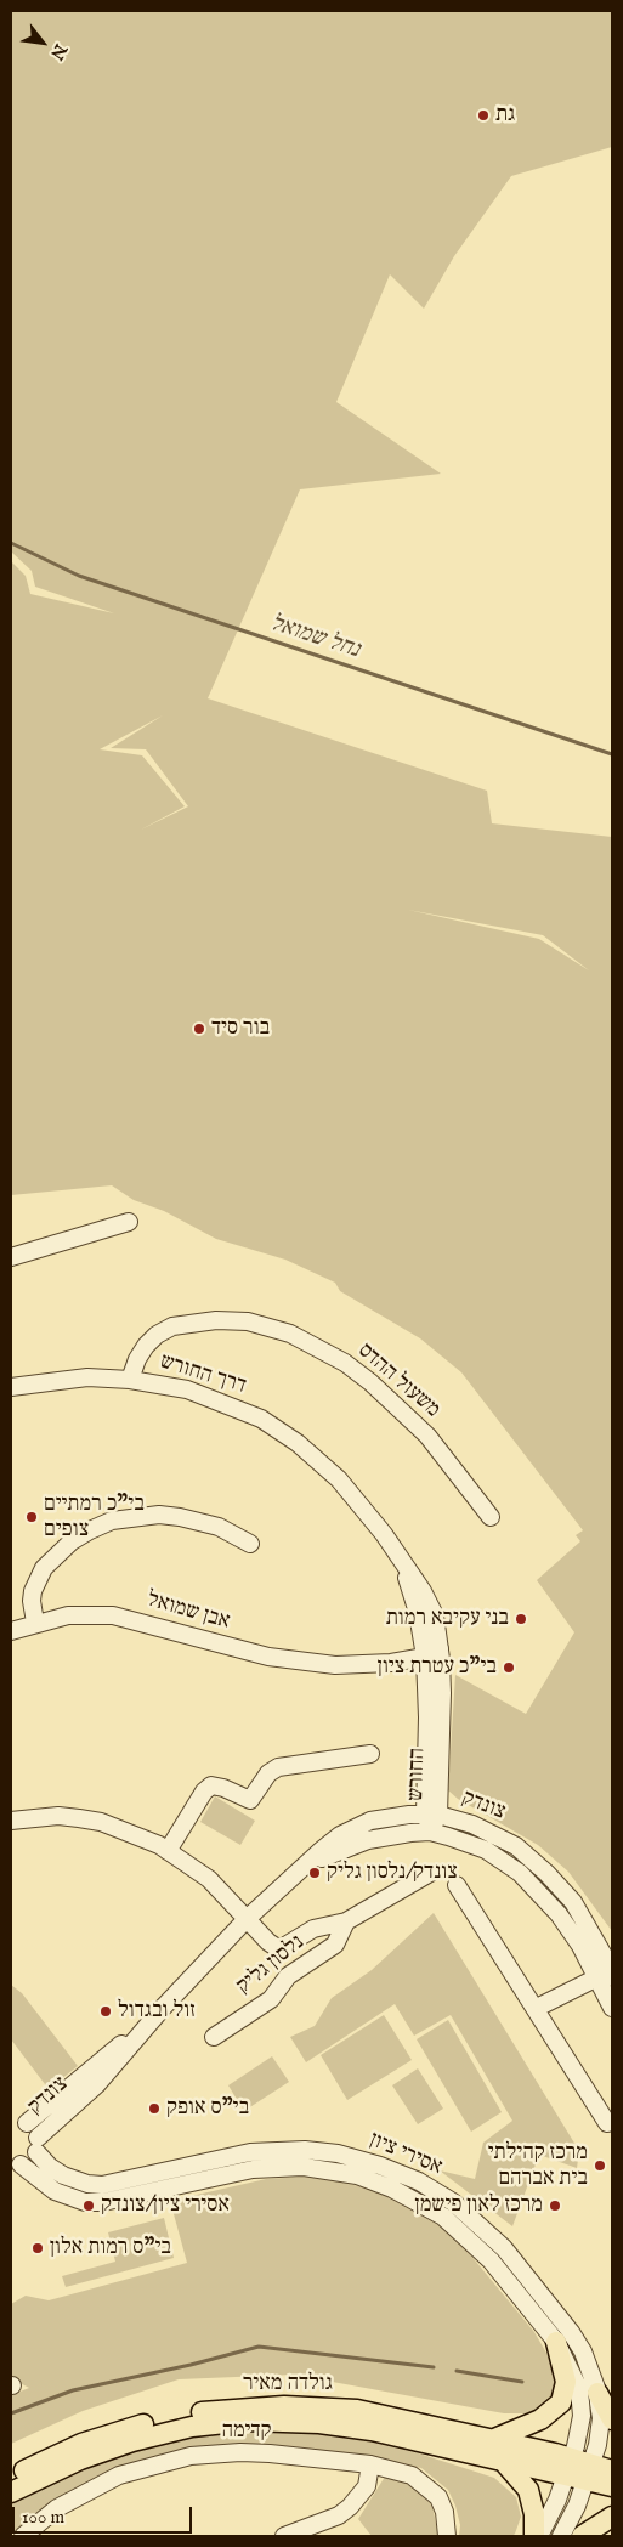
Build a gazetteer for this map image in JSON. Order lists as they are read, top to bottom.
{
  "streets": {
    "main road": ["גולדה מאיר"],
    "street": [
      "דרך החורש",
      "משעול ההדס",
      "אבן שמואל",
      "החורש",
      "צונדק",
      "נלסון גליק",
      "אסירי ציון",
      "קדימה"
    ]
  },
  "crossings": [
    ["דרך החורש", "משעול ההדס"],
    ["דרך החורש", "החורש"],
    ["אבן שמואל", "החורש"],
    ["החורש", "צונדק"],
    ["צונדק", "נלסון גליק"],
    ["צונדק", "אסירי ציון"],
    ["אסירי ציון", "גולדה מאיר"]
  ],
  "water": ["נחל שמואל"],
  "places": [
    "גת",
    "בור סיד",
    "בי\"כ רמתיים צופים",
    "בני עקיבא רמות",
    "בי\"כ עטרת ציון",
    "צונדק/נלסון גליק",
    "זול ובגדול",
    "בי\"ס אופק",
    "מרכז קהילתי בית אברהם",
    "אסירי ציון/צונדק",
    "מרכז לאון פישמן",
    "בי\"ס רמות אלון"
  ],
  "scale_bar": "100 m",
  "north": "bottom right"
}
